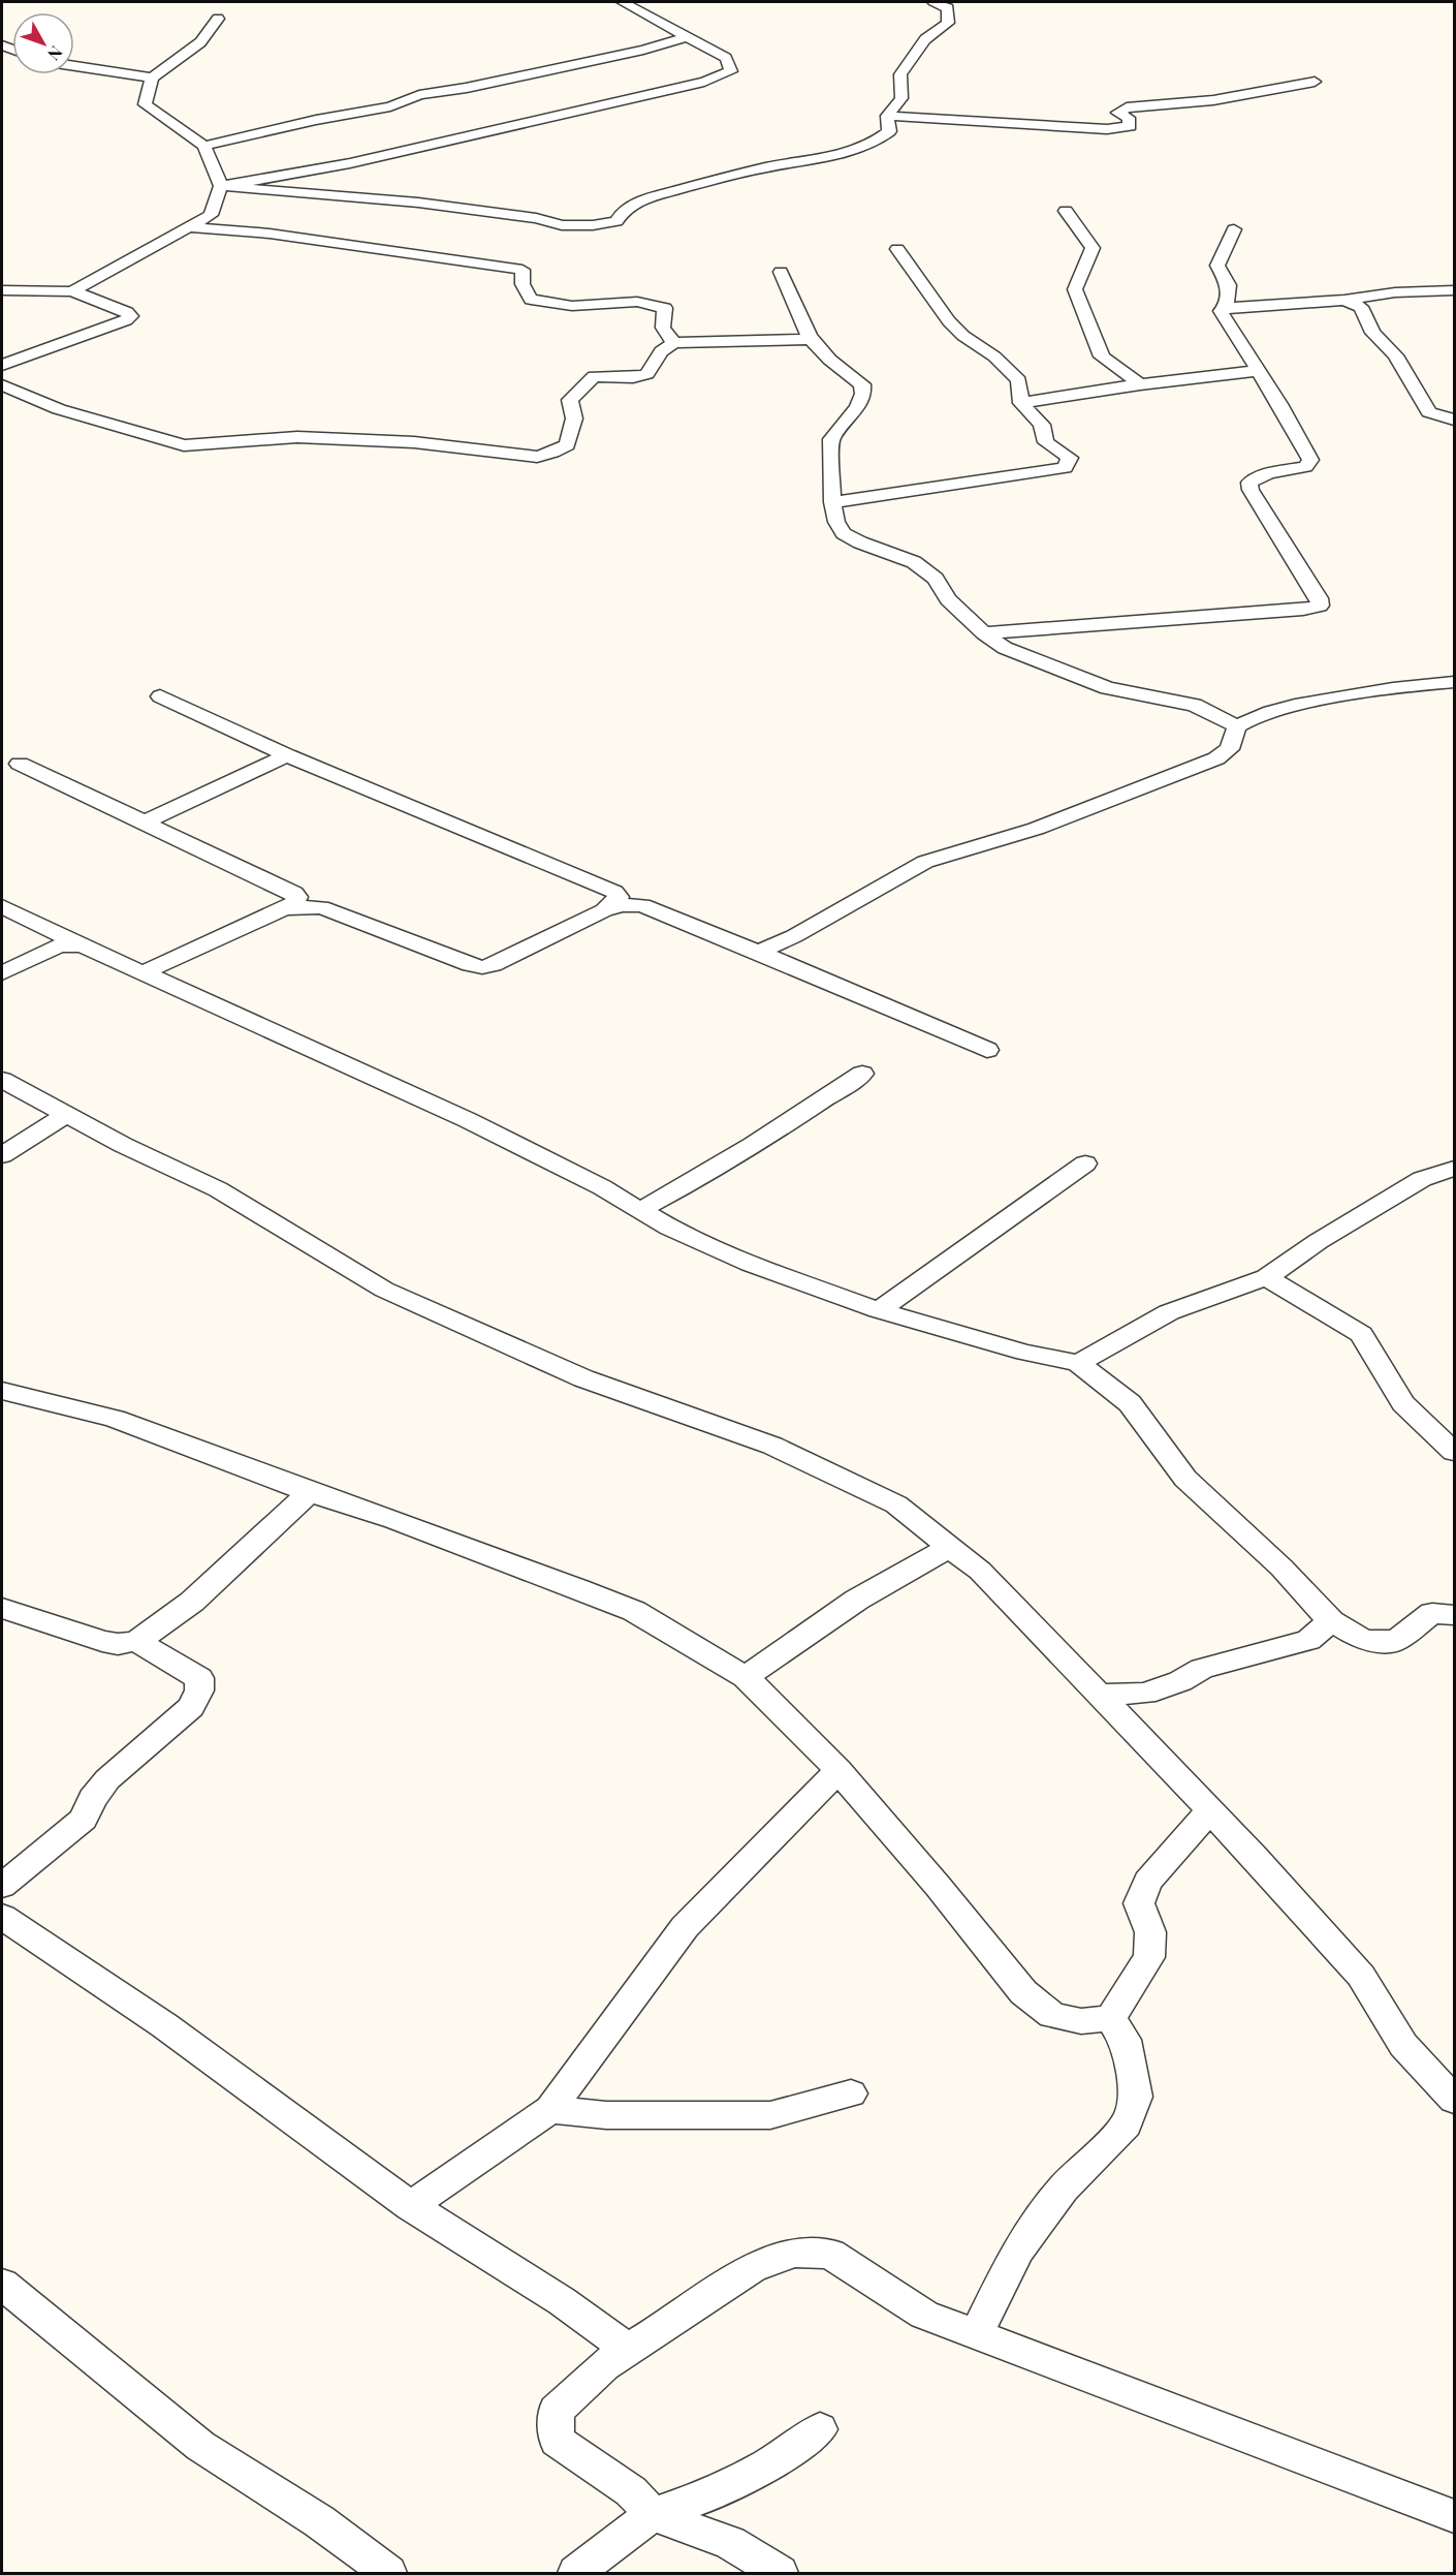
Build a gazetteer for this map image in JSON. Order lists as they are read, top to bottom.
{
  "north": "bottom right"
}
